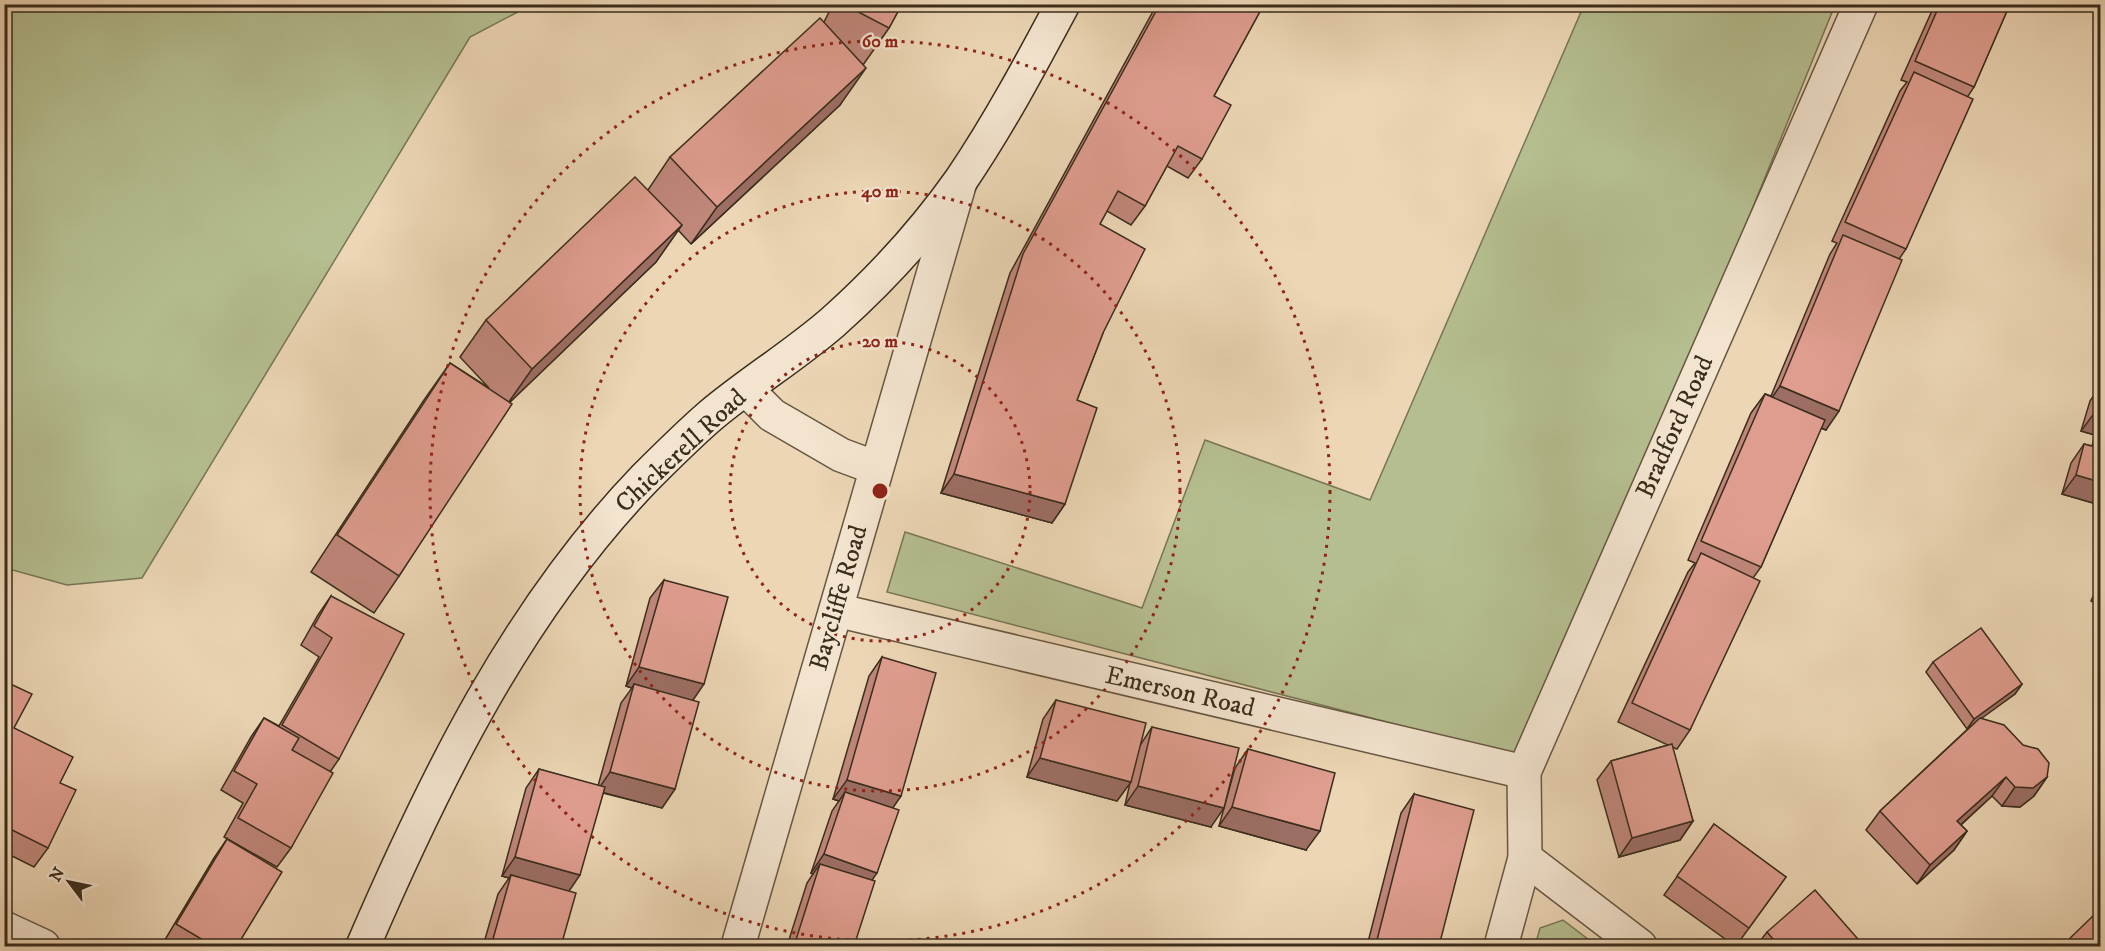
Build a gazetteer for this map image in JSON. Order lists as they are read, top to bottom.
{
  "streets": {
    "street": [
      "Bradford Road",
      "Chickerell Road",
      "Baycliffe Road",
      "Emerson Road"
    ]
  },
  "crossings": [
    ["Bradford Road", "Emerson Road"],
    ["Chickerell Road", "Baycliffe Road"],
    ["Baycliffe Road", "Emerson Road"]
  ],
  "north": "top left",
  "rings": ["60 m", "40 m", "20 m"]
}
